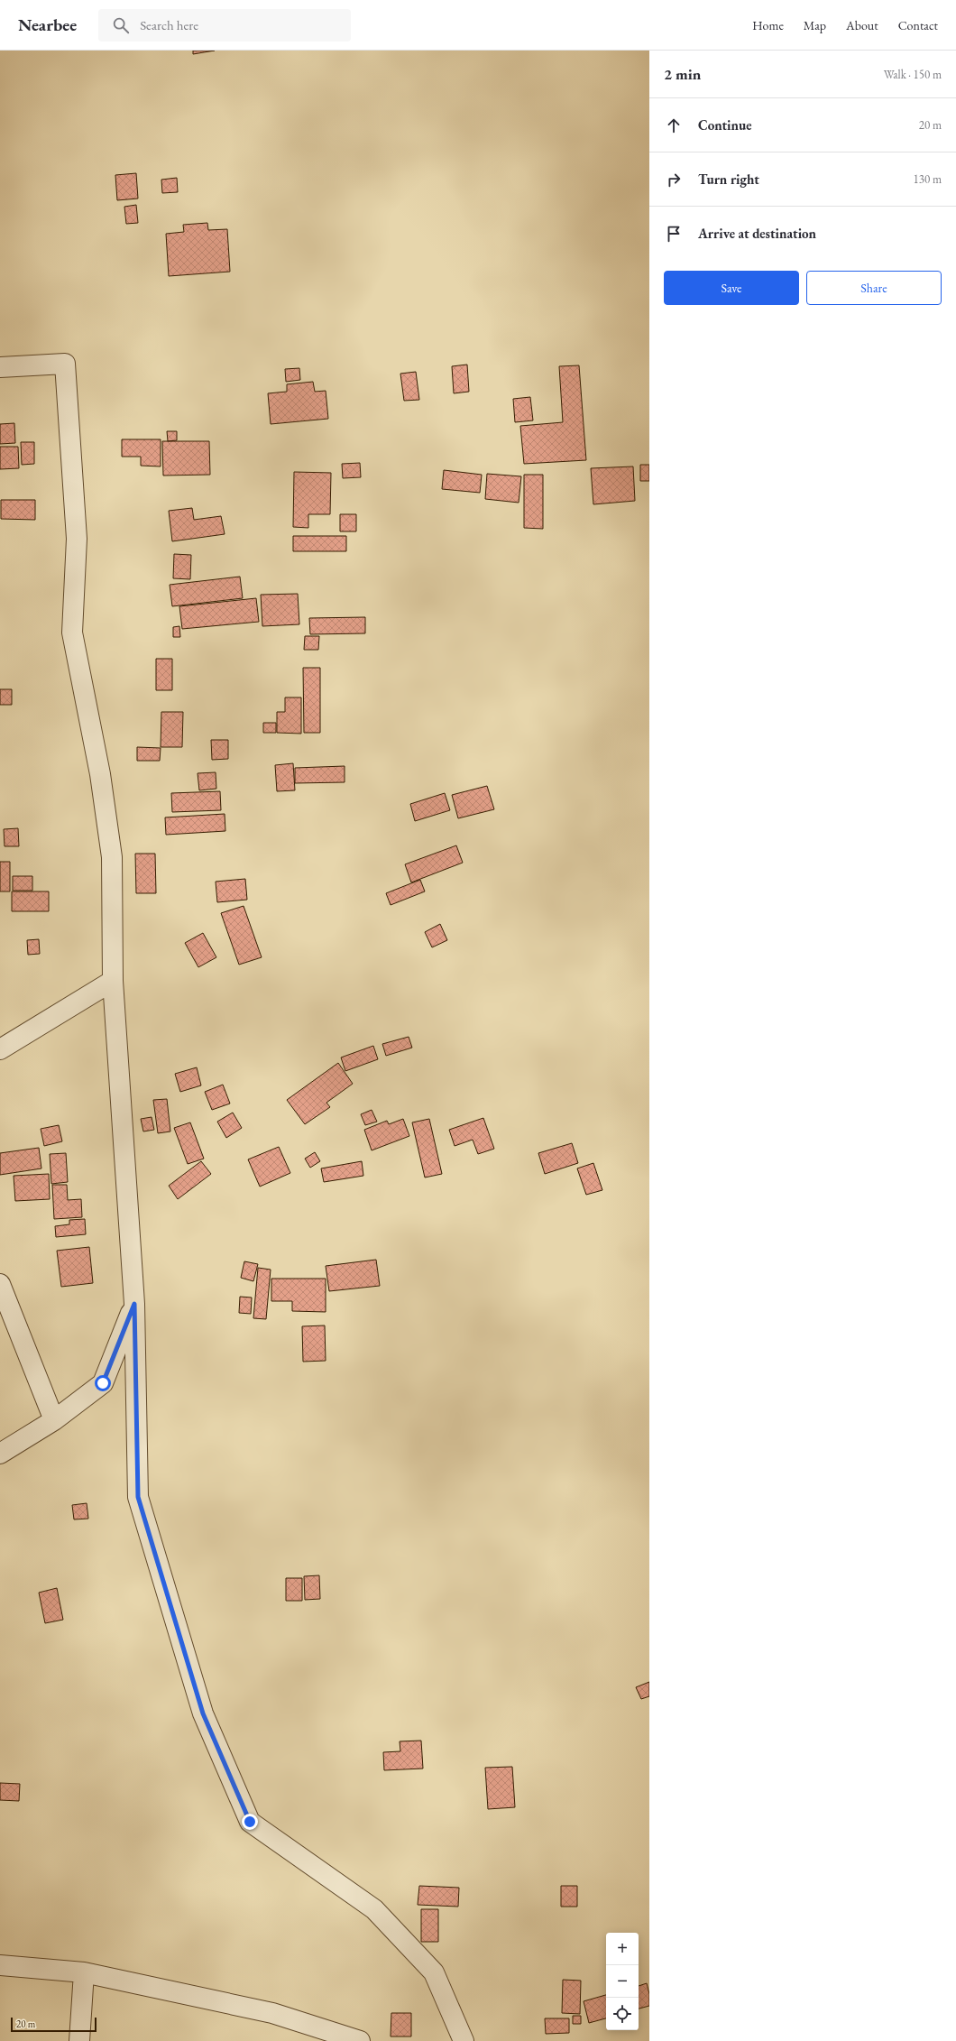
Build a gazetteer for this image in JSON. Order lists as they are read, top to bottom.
{
  "scale_bar": "20 m",
  "page": {
    "header": "Nearbee",
    "search": "Search here",
    "nav": [
      "Home",
      "Map",
      "About",
      "Contact"
    ],
    "heading": ["2 min", "Walk · 150 m"],
    "list": [
      ["Continue", "20 m"],
      ["Turn right", "130 m"],
      "Arrive at destination"
    ],
    "buttons": ["Save", "Share"],
    "map_buttons": ["+", "−"],
    "scale": "20 m"
  }
}
